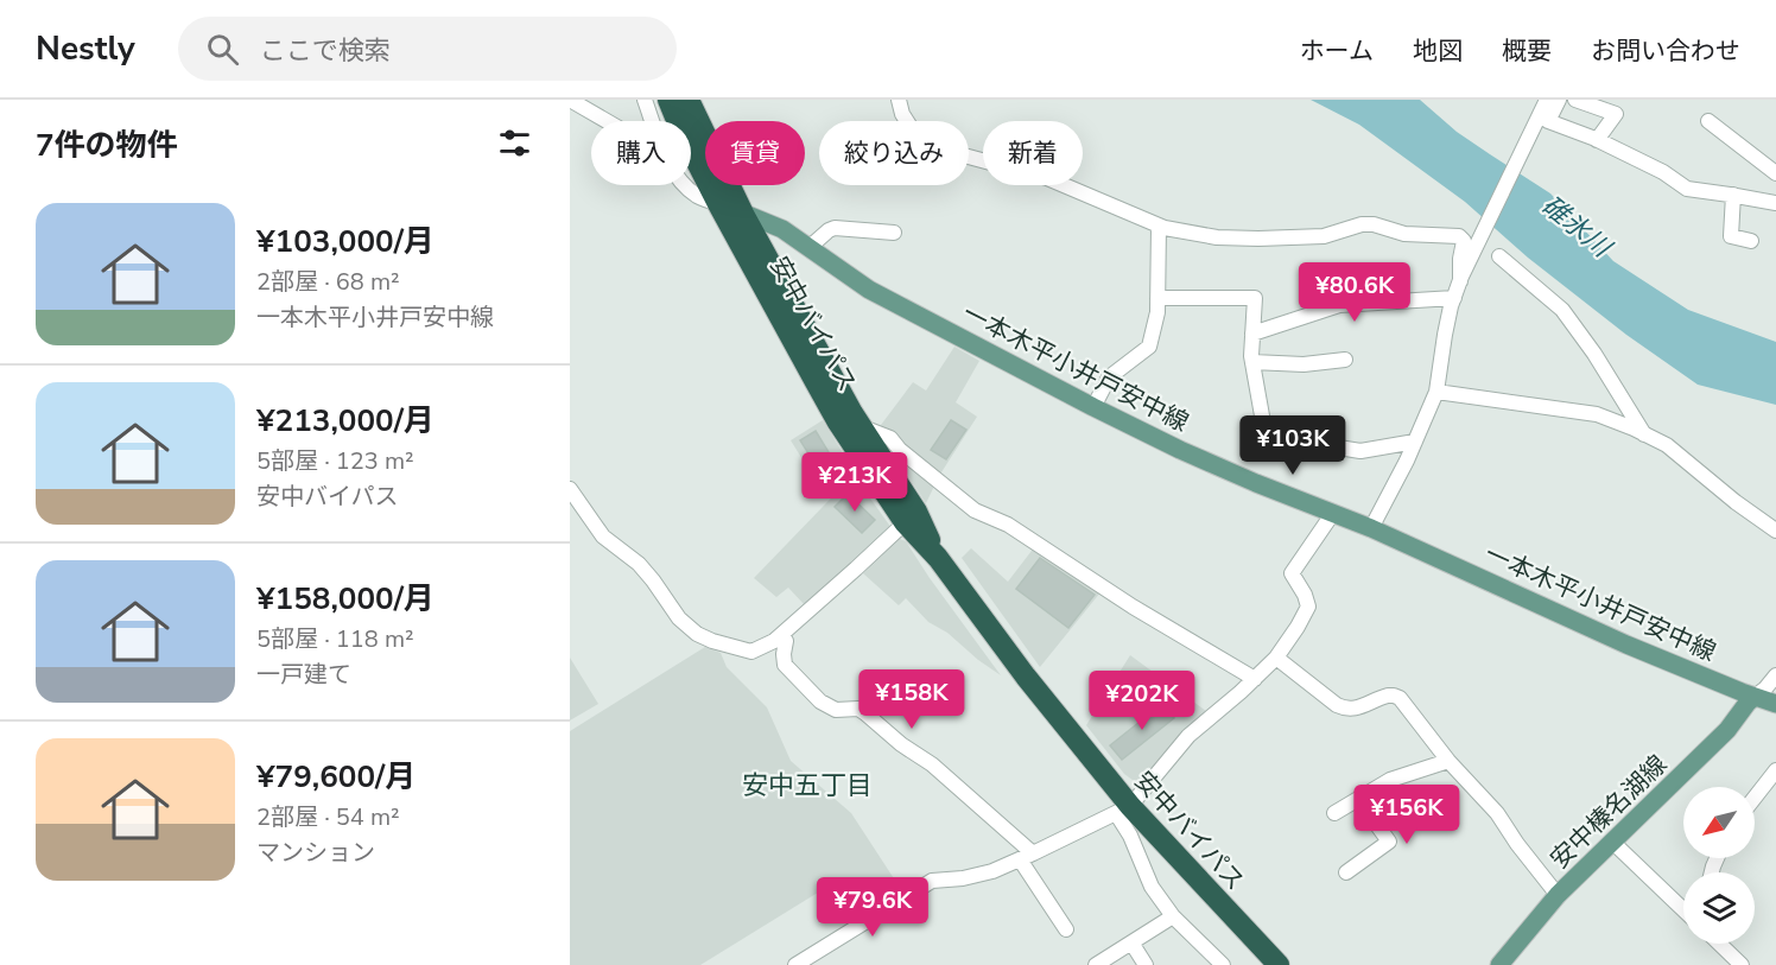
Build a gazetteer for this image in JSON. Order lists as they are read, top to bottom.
{
  "streets": {
    "highway": ["安中バイパス"],
    "main road": ["一本木平小井戸安中線", "安中榛名湖線"]
  },
  "crossings": [
    ["安中バイパス", "一本木平小井戸安中線"],
    ["一本木平小井戸安中線", "安中榛名湖線"]
  ],
  "districts": ["安中五丁目"],
  "water": ["碓氷川"],
  "north": "bottom left",
  "page": {
    "header": "Nestly",
    "search": "ここで検索",
    "nav": [
      "ホーム",
      "地図",
      "概要",
      "お問い合わせ"
    ],
    "heading": "7件の物件",
    "chip": [
      "購入",
      "賃貸",
      "絞り込み",
      "新着"
    ],
    "list": [
      {
        "name": "¥103,000/月",
        "note": "2部屋 · 68 m² · 一本木平小井戸安中線"
      },
      {
        "name": "¥213,000/月",
        "note": "5部屋 · 123 m² · 安中バイパス"
      },
      {
        "name": "¥158,000/月",
        "note": "5部屋 · 118 m² · 一戸建て"
      },
      {
        "name": "¥79,600/月",
        "note": "2部屋 · 54 m² · マンション"
      }
    ],
    "price": [
      "¥80.6K",
      "¥103K",
      "¥213K",
      "¥158K",
      "¥202K",
      "¥156K",
      "¥79.6K"
    ]
  }
}
